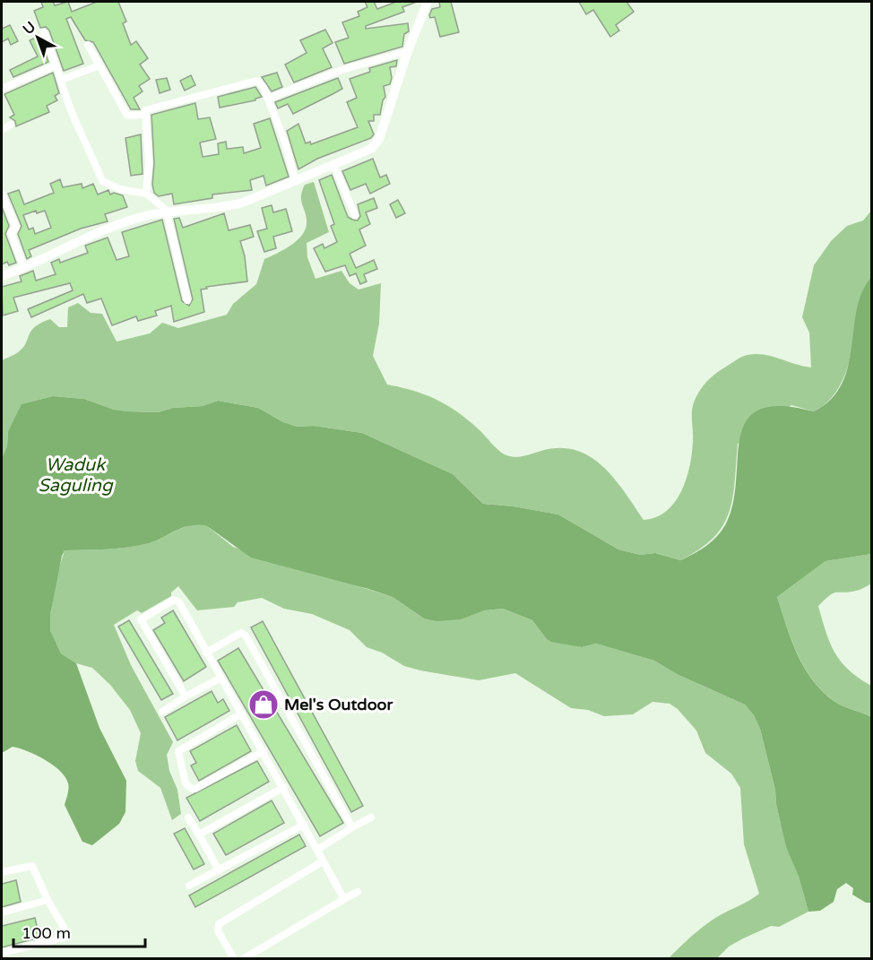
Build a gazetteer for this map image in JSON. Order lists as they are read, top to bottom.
{
  "water": ["Waduk Saguling"],
  "places": {
    "shop": ["Mel's Outdoor"]
  },
  "scale_bar": "100 m",
  "north": "top left"
}
